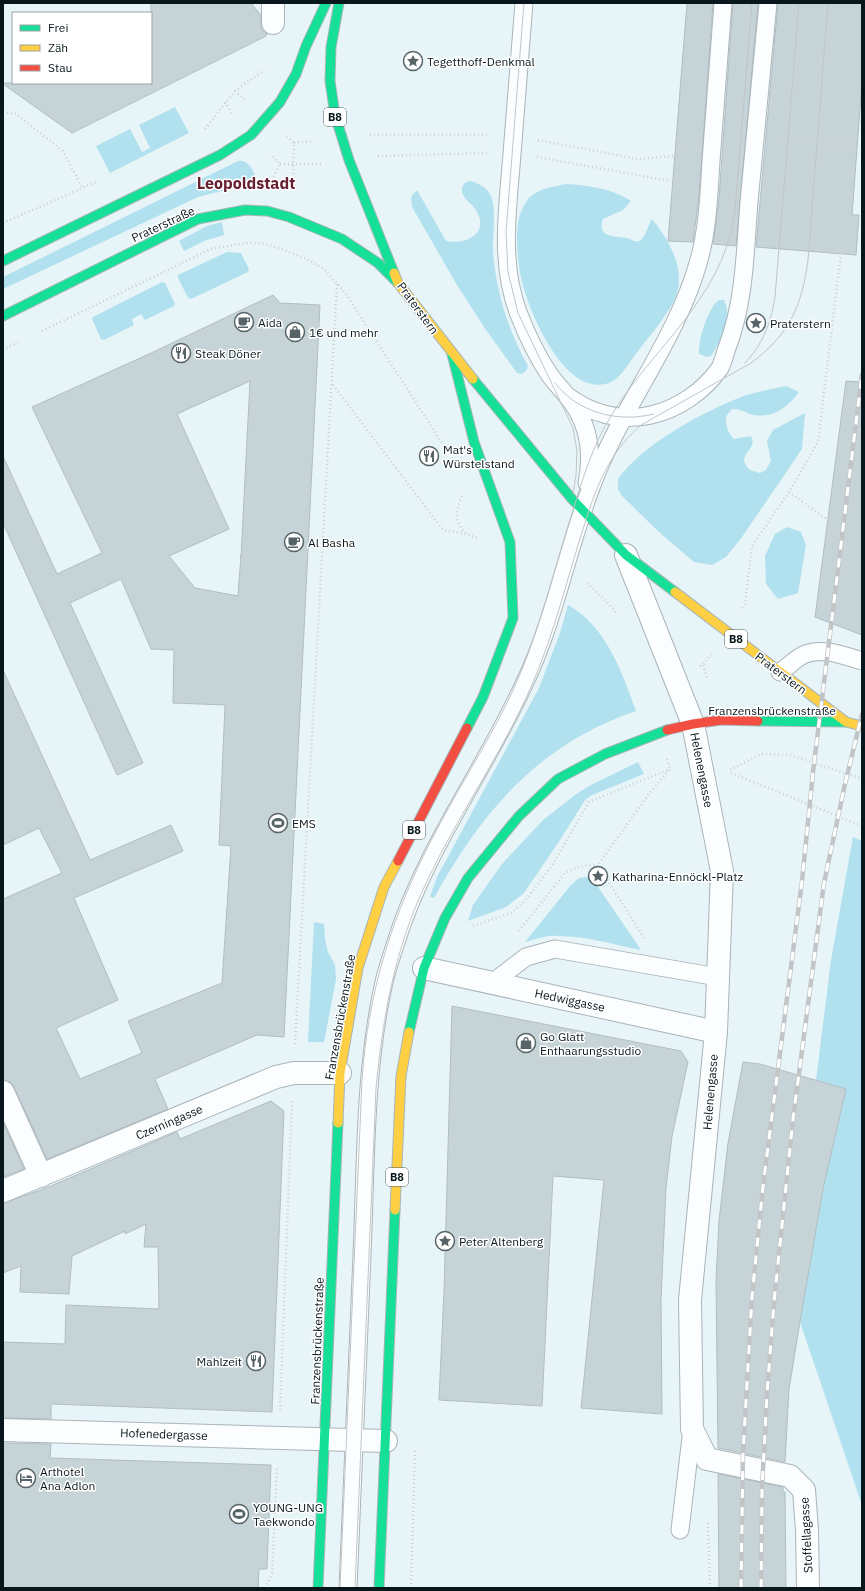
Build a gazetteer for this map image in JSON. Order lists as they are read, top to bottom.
{
  "streets": {
    "main road": [
      "B8",
      "Praterstraße",
      "Praterstern",
      "Franzensbrückenstraße"
    ],
    "street": [
      "Helenengasse",
      "Hedwiggasse",
      "Czerningasse",
      "Hofenedergasse",
      "Stoffellagasse"
    ]
  },
  "crossings": [
    ["Praterstraße", "Praterstern"],
    ["Praterstern", "Franzensbrückenstraße"],
    ["Praterstern", "Helenengasse"],
    ["Franzensbrückenstraße", "Helenengasse"],
    ["Franzensbrückenstraße", "Hedwiggasse"],
    ["Franzensbrückenstraße", "Czerningasse"],
    ["Franzensbrückenstraße", "Hofenedergasse"],
    ["Helenengasse", "Hedwiggasse"],
    ["Helenengasse", "Stoffellagasse"]
  ],
  "districts": ["Leopoldstadt"],
  "places": {
    "place": [
      "Tegetthoff-Denkmal",
      "Praterstern",
      "Katharina-Ennöckl-Platz",
      "Peter Altenberg"
    ],
    "cafe": ["Aida", "Al Basha"],
    "shop": ["1€ und mehr", "Go Glatt Enthaarungsstudio"],
    "restaurant": ["Steak Döner", "Mat's Würstelstand", "Mahlzeit"],
    "sports": ["EMS", "YOUNG-UNG Taekwondo"],
    "hotel": ["Arthotel Ana Adlon"]
  },
  "legend": ["Frei", "Zäh", "Stau"]
}
